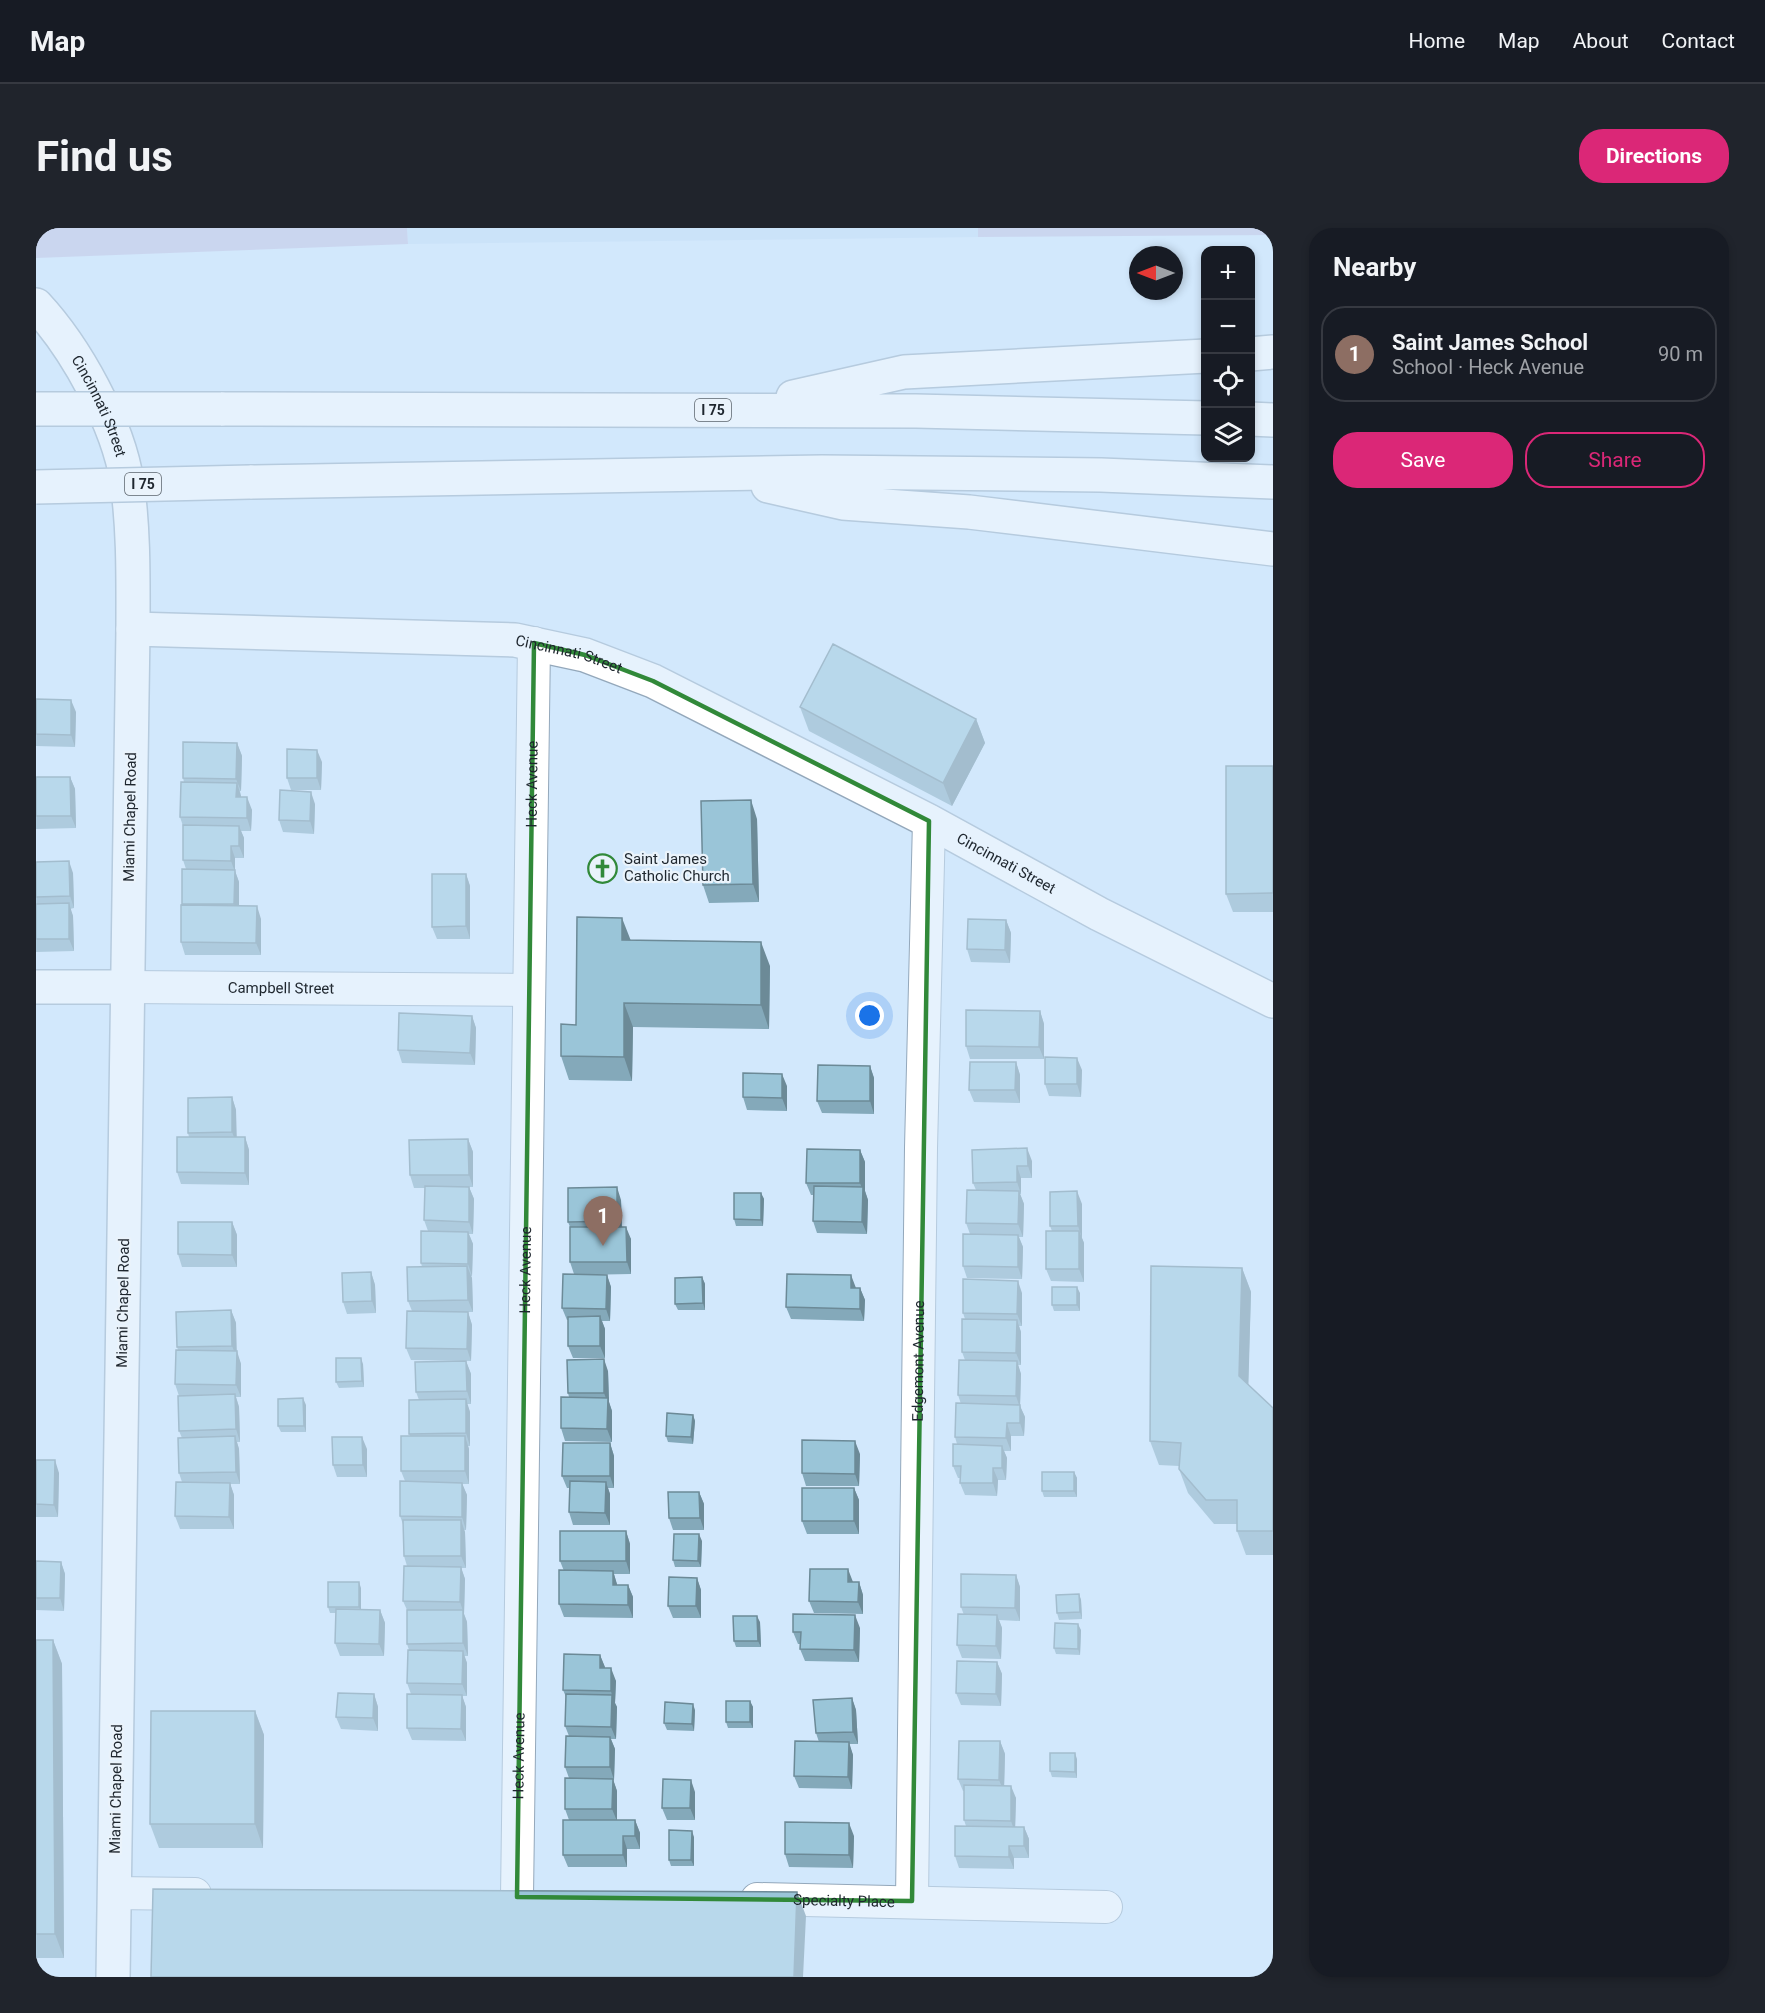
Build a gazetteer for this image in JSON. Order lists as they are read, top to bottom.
{
  "streets": {
    "main road": [
      "Cincinnati Street",
      "I 75",
      "Miami Chapel Road",
      "Campbell Street"
    ],
    "street": ["Heck Avenue", "Edgemont Avenue", "Specialty Place"]
  },
  "crossings": [
    ["Cincinnati Street", "Heck Avenue"],
    ["Cincinnati Street", "Miami Chapel Road"],
    ["Cincinnati Street", "Edgemont Avenue"],
    ["Heck Avenue", "Campbell Street"],
    ["Miami Chapel Road", "Campbell Street"],
    ["Edgemont Avenue", "Specialty Place"]
  ],
  "places": {
    "church": ["Saint James Catholic Church"]
  },
  "north": "left",
  "page": {
    "header": "Map",
    "nav": [
      "Home",
      "Map",
      "About",
      "Contact"
    ],
    "buttons": [
      "Directions",
      ["Save", "Share"]
    ],
    "title": "Find us",
    "heading": "Nearby",
    "map_buttons": ["+", "−"],
    "list": [
      {
        "mark": "1",
        "name": "Saint James School",
        "note": "School · Heck Avenue",
        "value": "90 m"
      }
    ],
    "pins": "1"
  }
}
